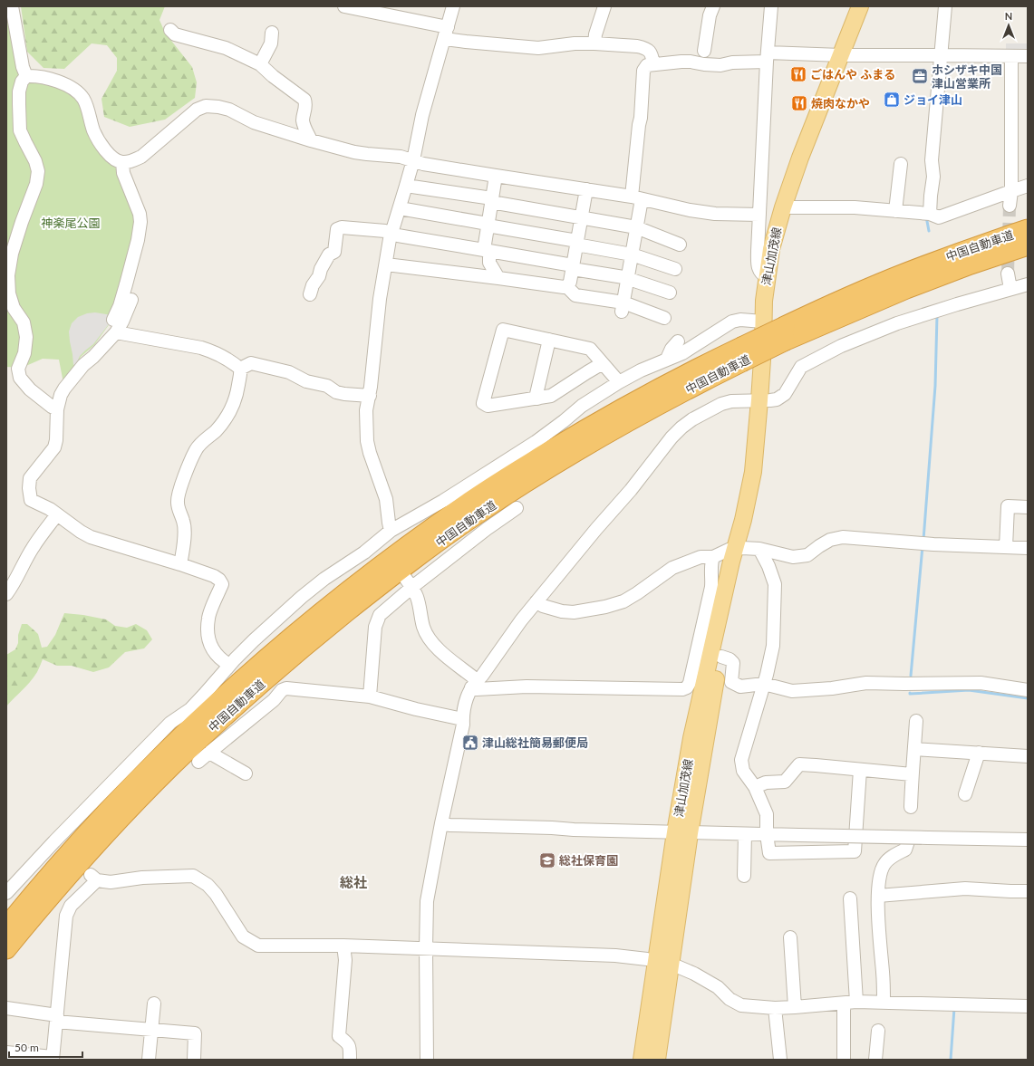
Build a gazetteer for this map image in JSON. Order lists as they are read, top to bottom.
{
  "streets": {
    "highway": ["中国自動車道"],
    "main road": ["津山加茂線"]
  },
  "districts": ["総社"],
  "parks": ["神楽尾公園"],
  "places": {
    "restaurant": ["ごはんや ふまる", "焼肉なかや"],
    "office": ["ホシザキ中国 津山営業所"],
    "shop": ["ジョイ津山"],
    "public building": ["津山総社簡易郵便局"],
    "school or university": ["総社保育園"]
  },
  "scale_bar": "50 m",
  "north": "top"
}
